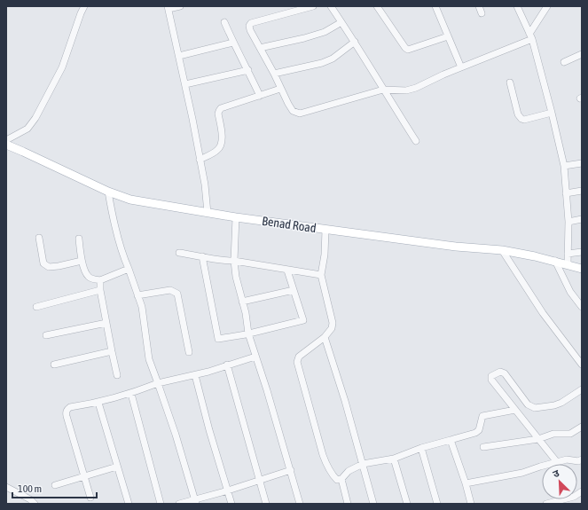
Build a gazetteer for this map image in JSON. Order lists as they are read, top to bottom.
{
  "streets": {
    "main road": ["Benad Road"]
  },
  "scale_bar": "100 m",
  "north": "top left"
}
